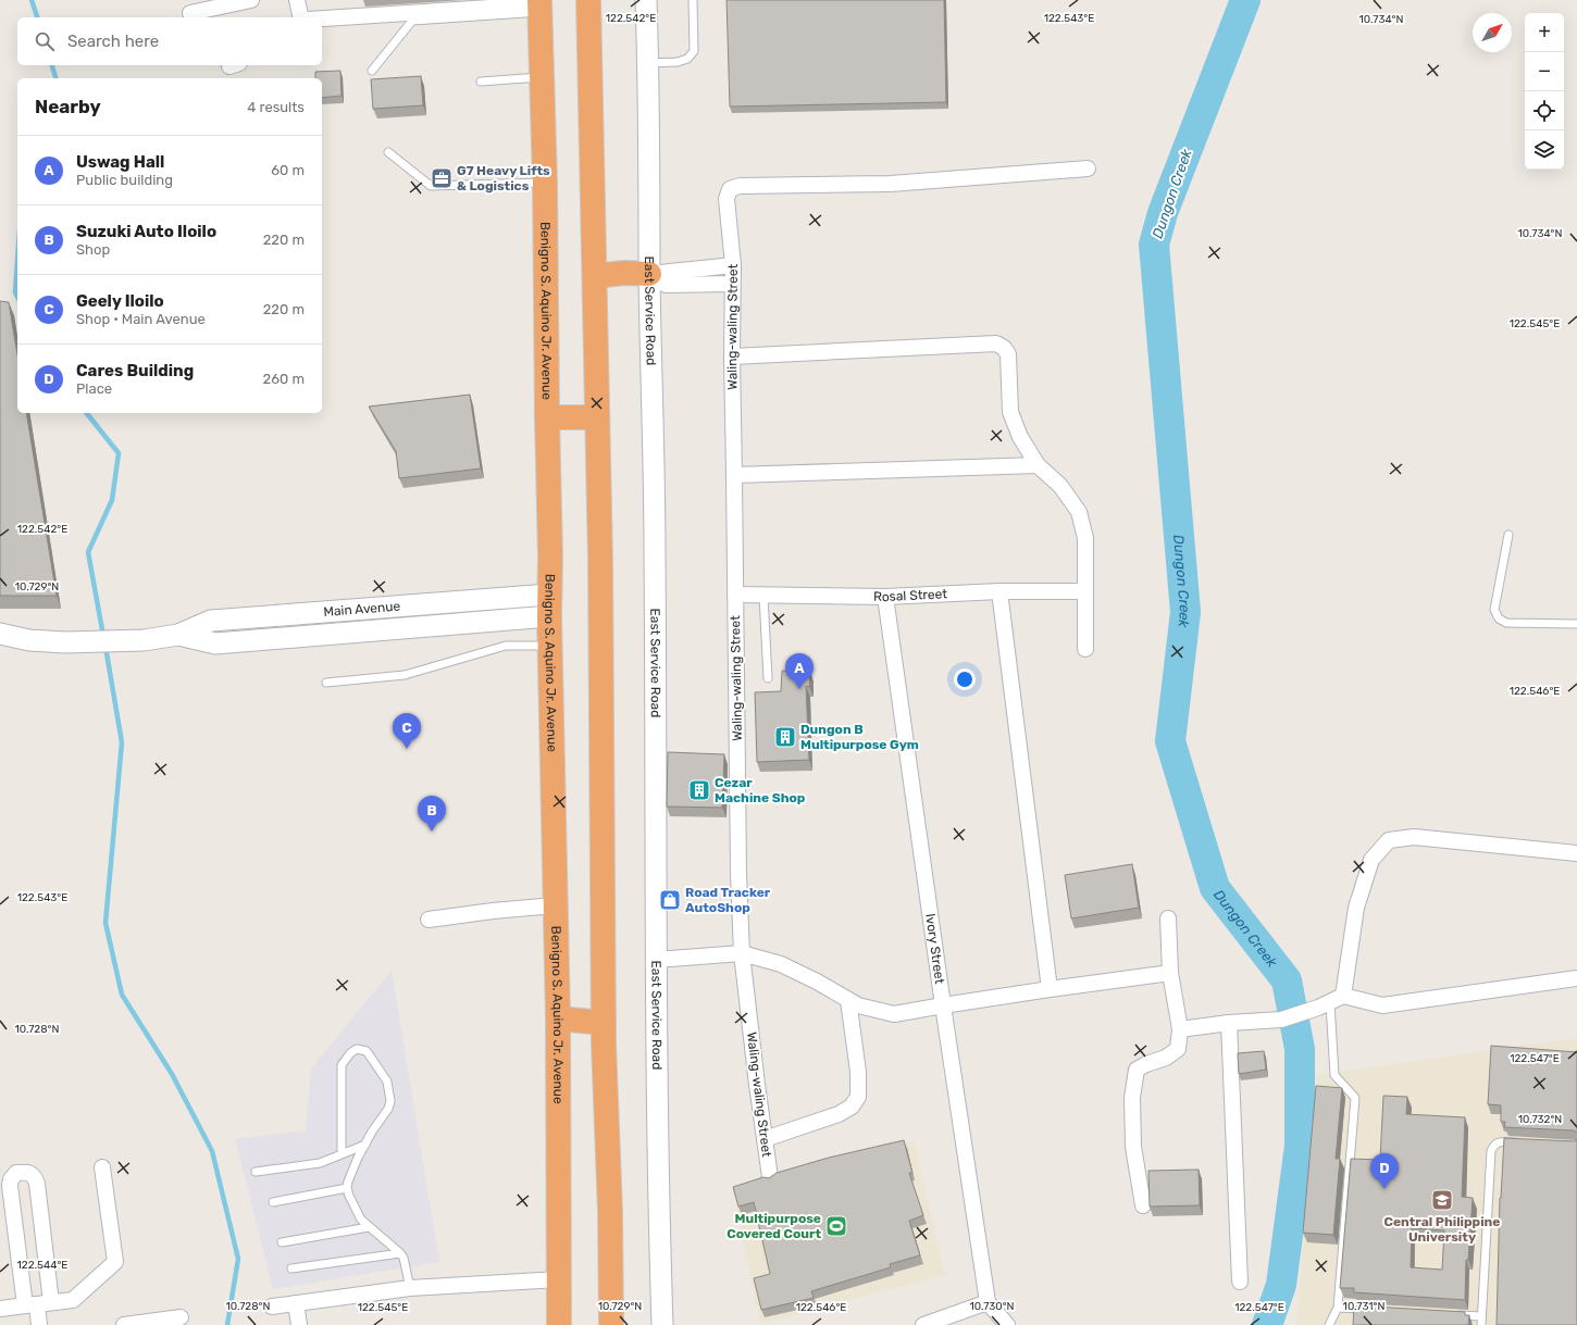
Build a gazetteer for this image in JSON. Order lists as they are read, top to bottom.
{
  "streets": {
    "highway": ["Benigno S. Aquino Jr. Avenue"],
    "street": [
      "East Service Road",
      "Waling-waling Street",
      "Rosal Street",
      "Main Avenue",
      "Ivory Street"
    ]
  },
  "crossings": [
    ["Benigno S. Aquino Jr. Avenue", "Main Avenue"],
    ["Waling-waling Street", "Rosal Street"],
    ["Rosal Street", "Ivory Street"]
  ],
  "water": ["Dungon Creek"],
  "places": {
    "office": ["G7 Heavy Lifts & Logistics"],
    "building": ["Dungon B Multipurpose Gym", "Cezar Machine Shop"],
    "shop": ["Road Tracker AutoShop"],
    "school or university": ["Central Philippine University"],
    "sports": ["Multipurpose Covered Court"]
  },
  "north": "top right",
  "page": {
    "map_buttons": ["+", "−"],
    "search": "Search here",
    "heading": ["Nearby", "4 results"],
    "list": [
      {
        "mark": "A",
        "name": "Uswag Hall",
        "note": "Public building",
        "value": "60 m"
      },
      {
        "mark": "B",
        "name": "Suzuki Auto Iloilo",
        "note": "Shop",
        "value": "220 m"
      },
      {
        "mark": "C",
        "name": "Geely Iloilo",
        "note": "Shop · Main Avenue",
        "value": "220 m"
      },
      {
        "mark": "D",
        "name": "Cares Building",
        "note": "Place",
        "value": "260 m"
      }
    ],
    "pins": [
      "A",
      "C",
      "B",
      "D"
    ]
  },
  "coordinates": [
    "122.542°E",
    "122.543°E",
    "10.734°N",
    "122.545°E",
    "10.729°N",
    "122.546°E",
    "10.728°N",
    "122.547°E",
    "10.732°N",
    "122.544°E",
    "10.730°N",
    "10.731°N"
  ]
}
